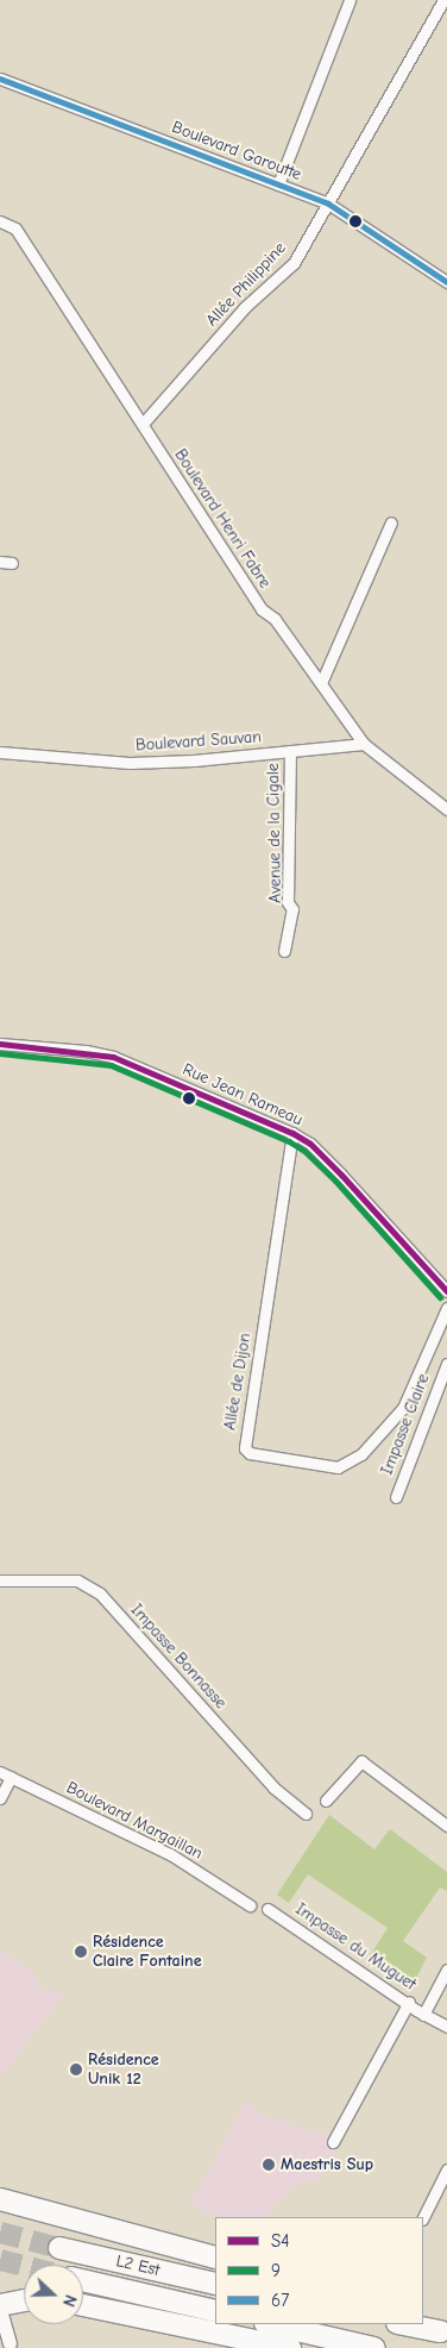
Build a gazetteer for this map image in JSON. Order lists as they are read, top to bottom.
{
  "streets": {
    "highway": ["L2 Est"],
    "street": [
      "Boulevard Garoutte",
      "Allée Philippine",
      "Boulevard Henri Fabre",
      "Boulevard Sauvan",
      "Avenue de la Cigale",
      "Rue Jean Rameau",
      "Allée de Dijon",
      "Impasse Claire",
      "Impasse Bonnasse",
      "Boulevard Margaillan",
      "Impasse du Muguet"
    ]
  },
  "crossings": [
    ["Boulevard Garoutte", "Allée Philippine"],
    ["Allée Philippine", "Boulevard Henri Fabre"],
    ["Boulevard Henri Fabre", "Boulevard Sauvan"],
    ["Boulevard Sauvan", "Avenue de la Cigale"],
    ["Rue Jean Rameau", "Allée de Dijon"]
  ],
  "places": ["Résidence Claire Fontaine", "Résidence Unik 12", "Maestris Sup"],
  "lines": ["transit line 67", "transit line S4", "transit line 9"],
  "legend": ["S4", "9", "67"],
  "north": "right"
}
